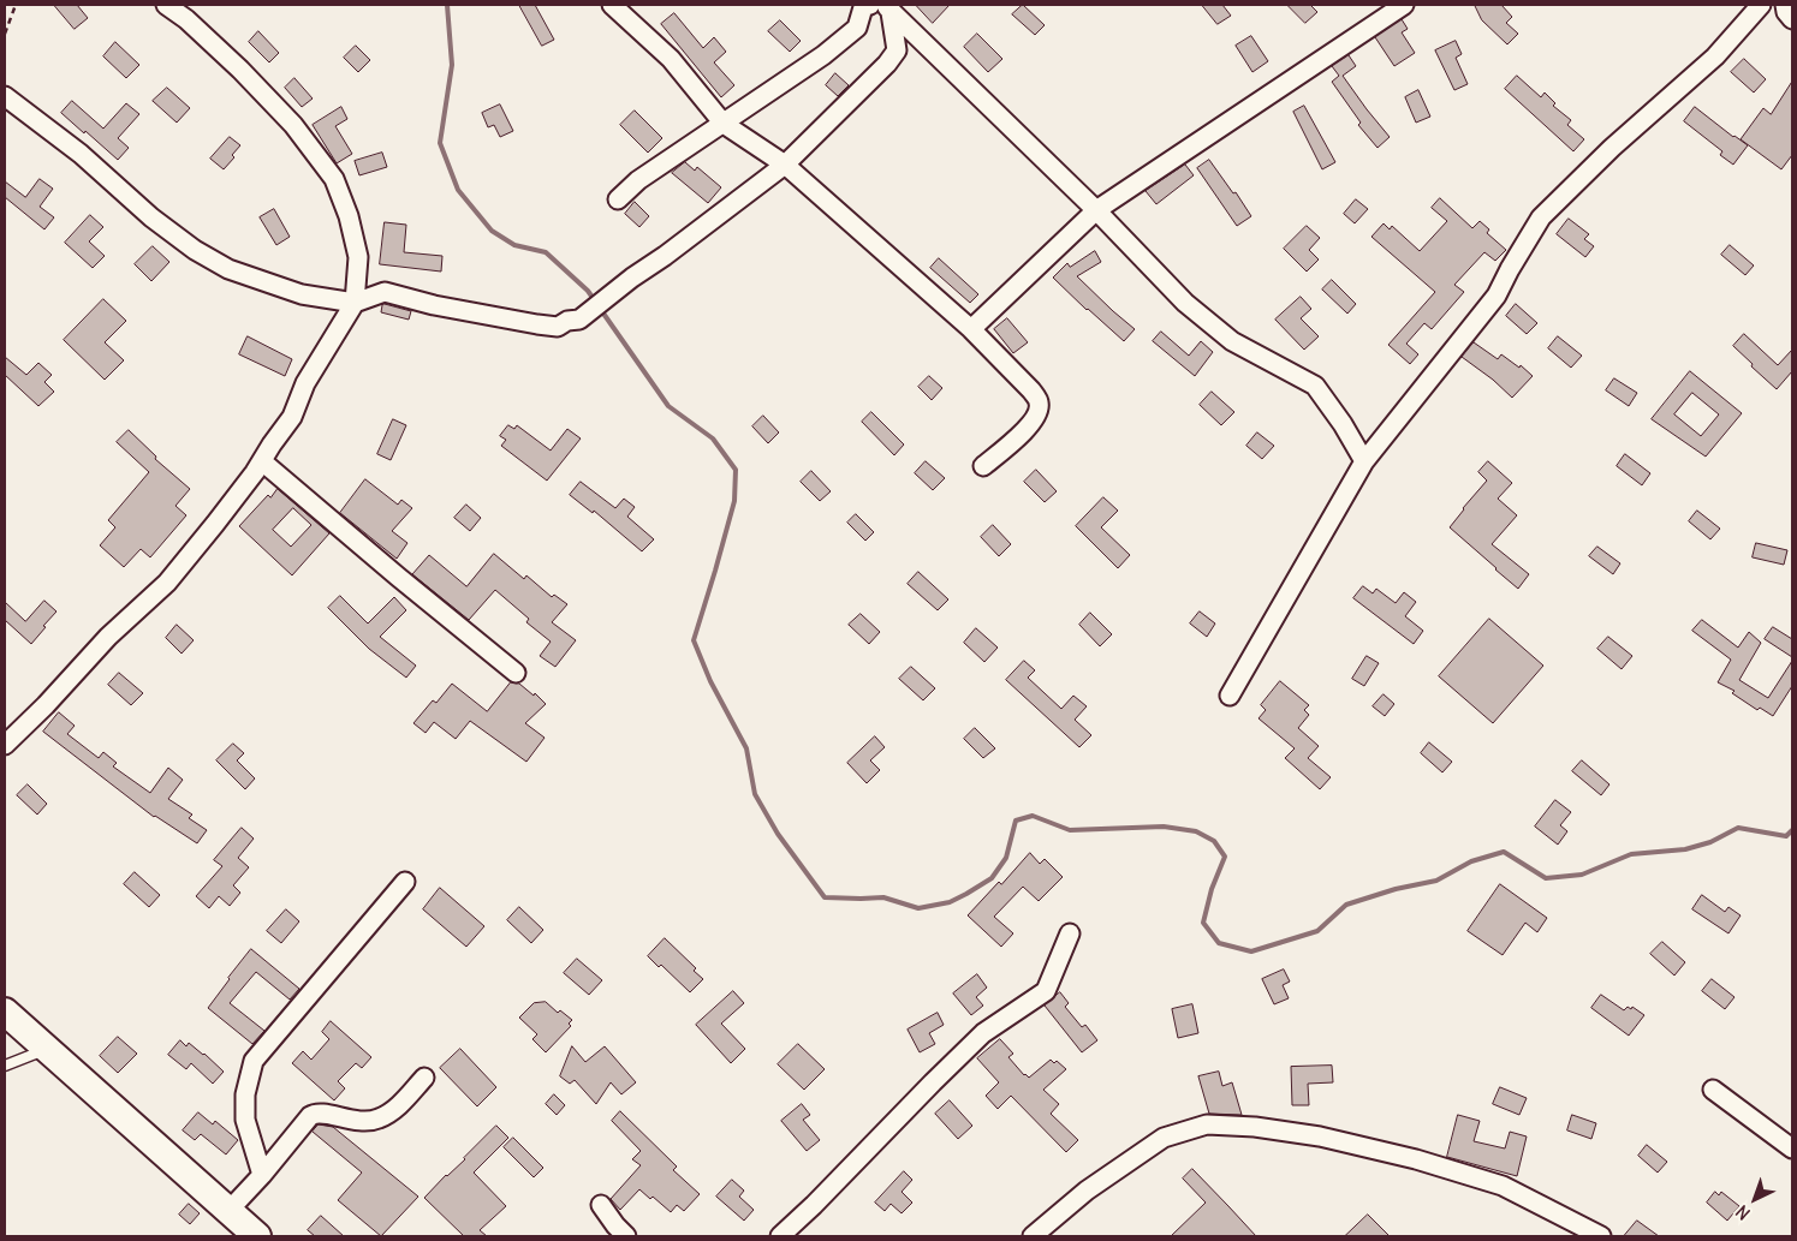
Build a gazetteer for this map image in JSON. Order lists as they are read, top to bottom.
{
  "north": "bottom left"
}
